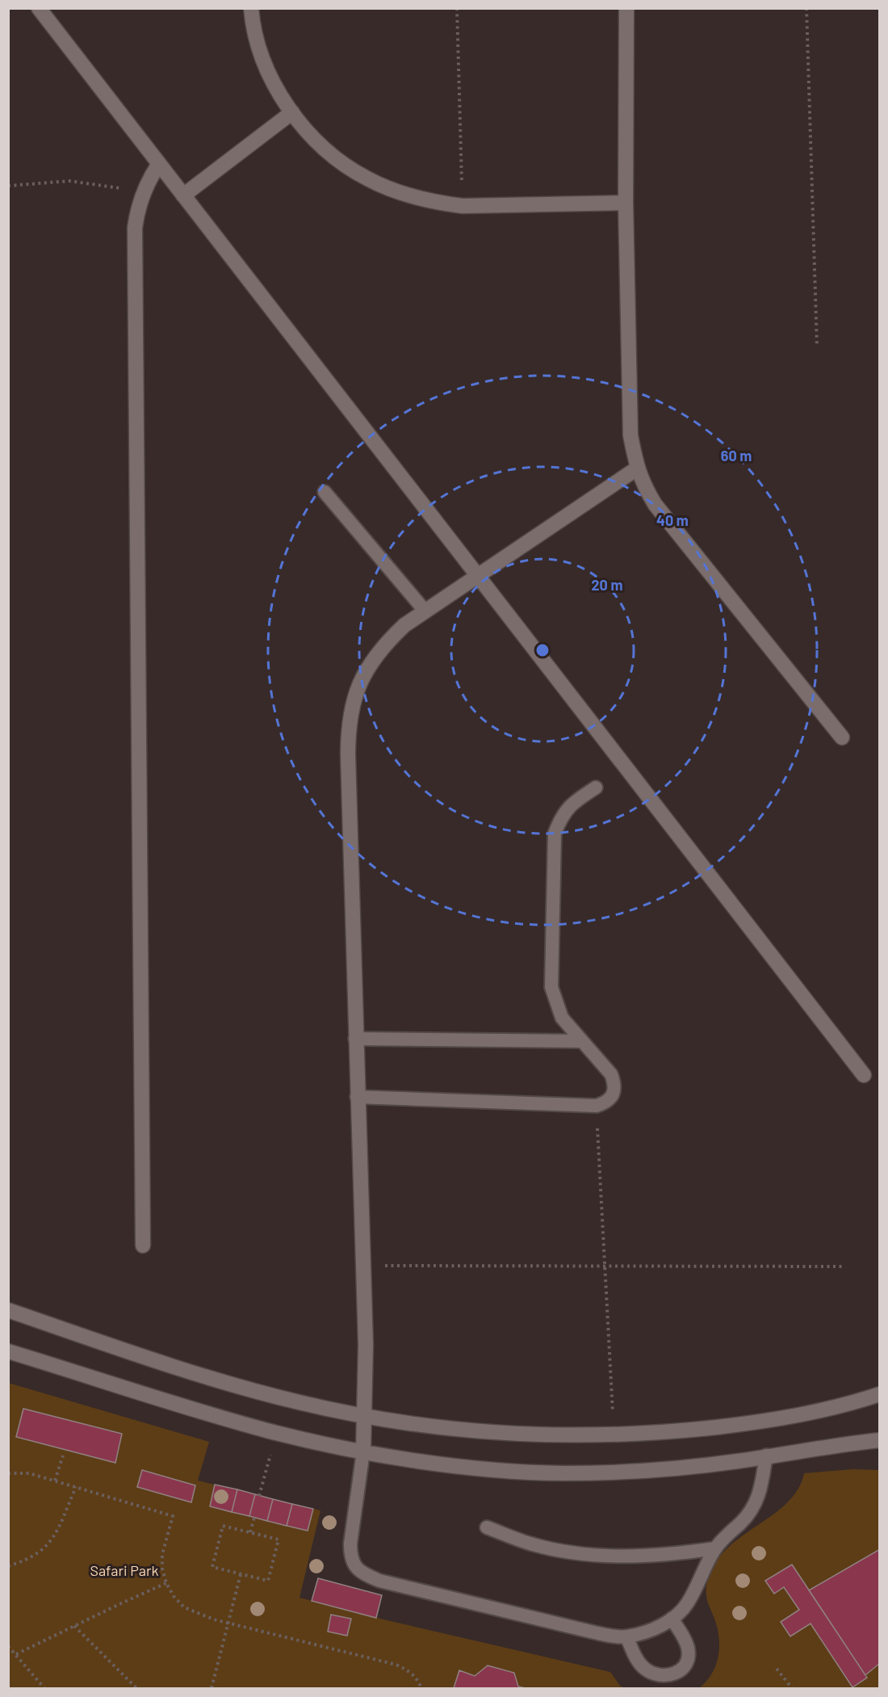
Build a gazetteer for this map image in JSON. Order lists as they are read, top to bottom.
{
  "parks": ["Safari Park"],
  "rings": ["60 m", "40 m", "20 m"]
}
